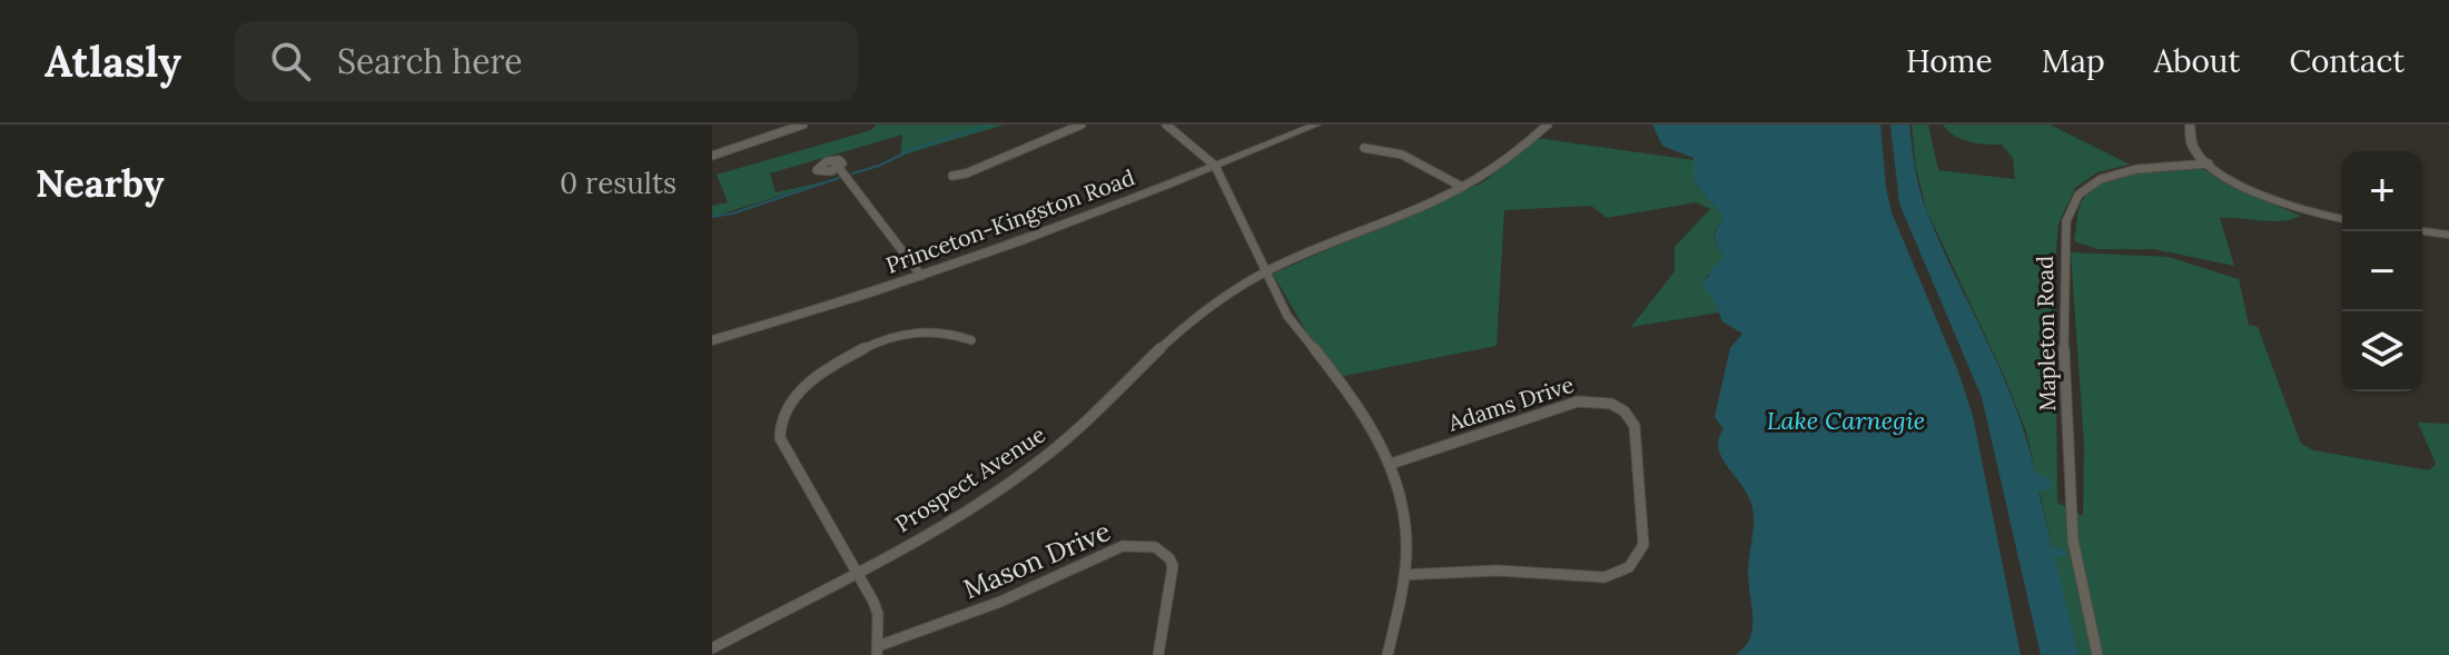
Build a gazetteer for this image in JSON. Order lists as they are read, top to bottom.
{
  "streets": {
    "main road": ["Princeton-Kingston Road"],
    "street": [
      "Mapleton Road",
      "Adams Drive",
      "Prospect Avenue",
      "Mason Drive"
    ]
  },
  "water": ["Lake Carnegie"],
  "page": {
    "header": "Atlasly",
    "search": "Search here",
    "nav": [
      "Home",
      "Map",
      "About",
      "Contact"
    ],
    "heading": ["Nearby", "0 results"],
    "map_buttons": ["+", "−"]
  }
}
